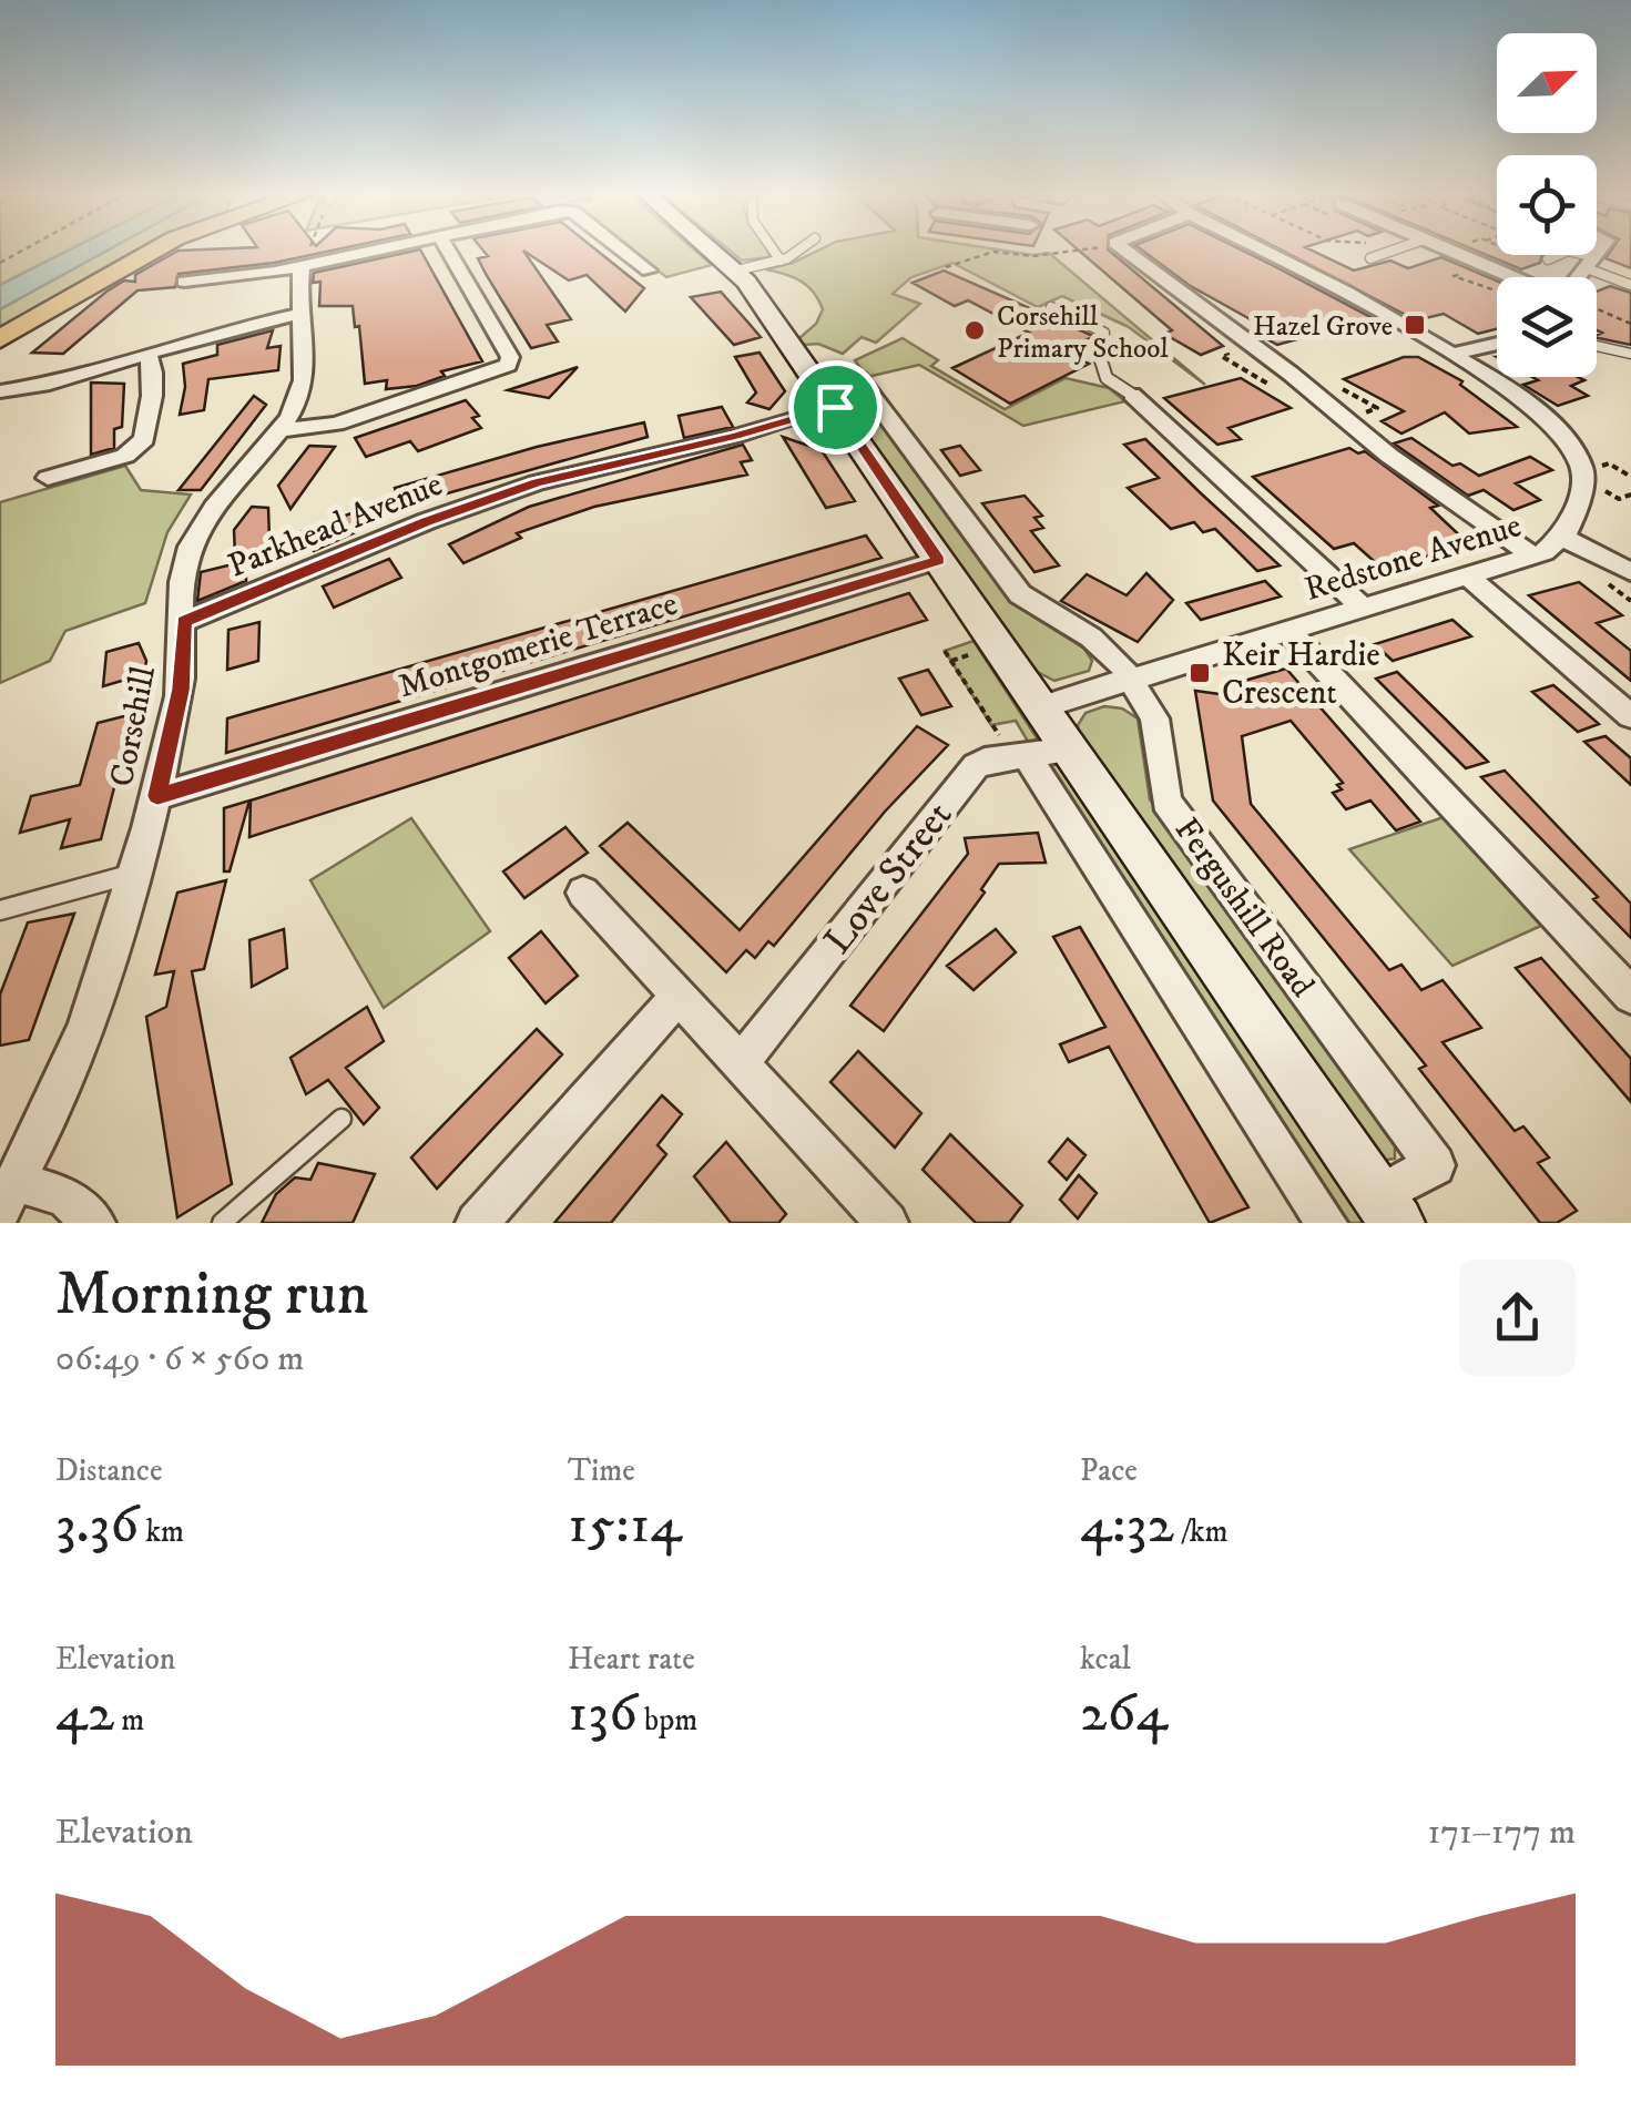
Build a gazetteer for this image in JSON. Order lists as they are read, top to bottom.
{
  "streets": {
    "main road": ["Fergushill Road"],
    "street": [
      "Parkhead Avenue",
      "Redstone Avenue",
      "Montgomerie Terrace",
      "Corsehill",
      "Love Street"
    ]
  },
  "crossings": [
    ["Parkhead Avenue", "Corsehill"],
    ["Parkhead Avenue", "Fergushill Road"],
    ["Redstone Avenue", "Fergushill Road"],
    ["Montgomerie Terrace", "Corsehill"],
    ["Montgomerie Terrace", "Fergushill Road"],
    ["Love Street", "Fergushill Road"]
  ],
  "places": {
    "transit": ["Hazel Grove", "Keir Hardie Crescent"],
    "other": ["Corsehill Primary School"]
  },
  "north": "top right",
  "page": {
    "heading": ["Morning run", "06:49 · 6 × 560 m"],
    "stats": [
      ["Distance", "3.36 km"],
      ["Time", "15:14"],
      ["Pace", "4:32 /km"],
      ["Elevation", "42 m"],
      ["Heart rate", "136 bpm"],
      ["kcal", "264"]
    ],
    "chart": ["Elevation", "171–177 m"]
  }
}
